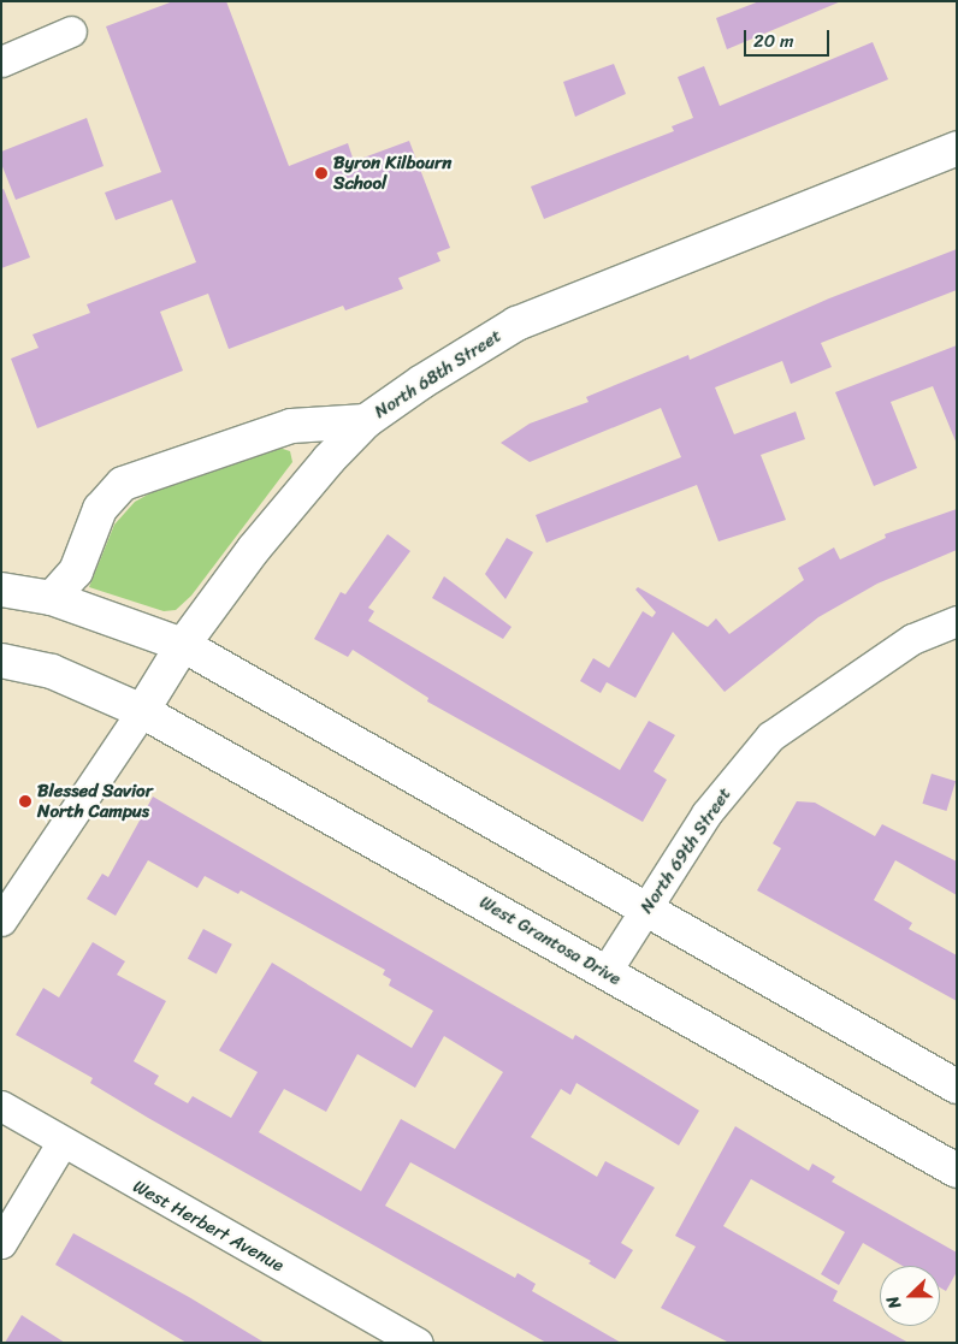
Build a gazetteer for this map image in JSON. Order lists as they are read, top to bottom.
{
  "streets": {
    "street": [
      "North 68th Street",
      "North 69th Street",
      "West Grantosa Drive",
      "West Herbert Avenue"
    ]
  },
  "crossings": [
    ["North 68th Street", "West Grantosa Drive"],
    ["North 69th Street", "West Grantosa Drive"]
  ],
  "places": ["Byron Kilbourn School", "Blessed Savior North Campus"],
  "scale_bar": "20 m",
  "north": "left"
}
